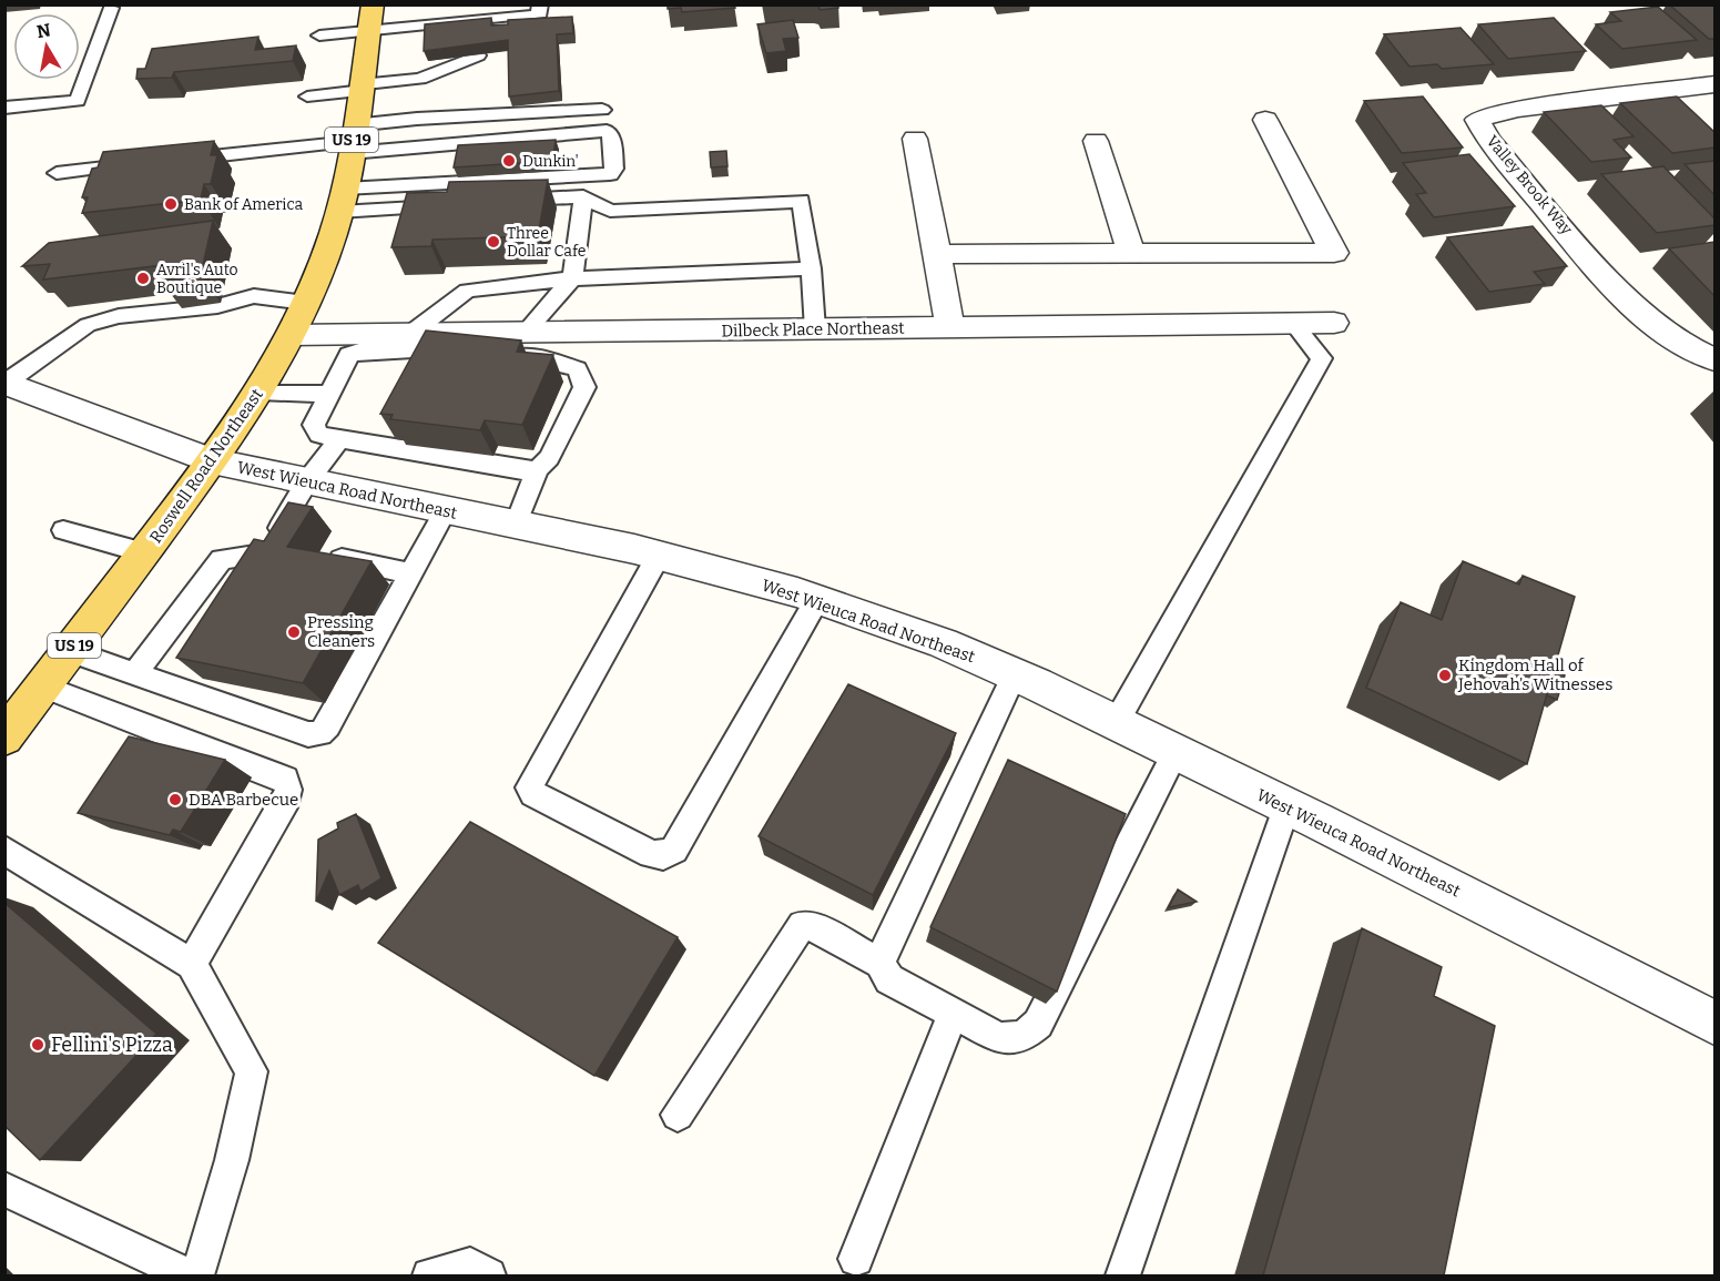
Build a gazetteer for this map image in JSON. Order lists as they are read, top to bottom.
{
  "streets": {
    "main road": ["US 19", "Roswell Road Northeast"],
    "street": ["Valley Brook Way", "Dilbeck Place Northeast", "West Wieuca Road Northeast"]
  },
  "crossings": [
    ["Dilbeck Place Northeast", "Roswell Road Northeast"],
    ["Roswell Road Northeast", "West Wieuca Road Northeast"]
  ],
  "places": [
    "Dunkin'",
    "Bank of America",
    "Three Dollar Cafe",
    "Avril's Auto Boutique",
    "Pressing Cleaners",
    "Kingdom Hall of Jehovah’s Witnesses",
    "DBA Barbecue",
    "Fellini's Pizza"
  ],
  "north": "top"
}
